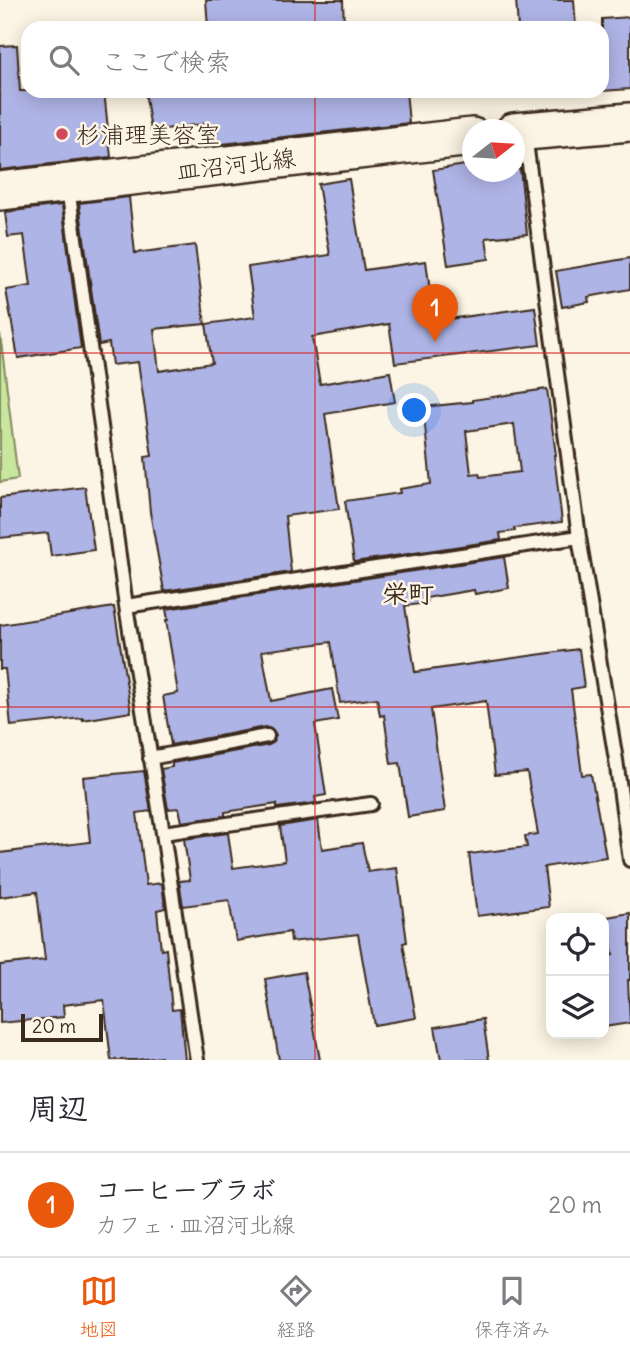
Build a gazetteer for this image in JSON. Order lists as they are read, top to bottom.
{
  "streets": {
    "main road": ["皿沼河北線"]
  },
  "districts": ["栄町"],
  "places": ["杉浦理美容室"],
  "scale_bar": "20 m",
  "north": "right",
  "page": {
    "search": "ここで検索",
    "pins": "1",
    "scale": "20 m",
    "heading": "周辺",
    "list": [
      {
        "mark": "1",
        "name": "コーヒーブラボ",
        "note": "カフェ · 皿沼河北線",
        "value": "20 m"
      }
    ],
    "nav": ["地図", "経路", "保存済み"]
  }
}
